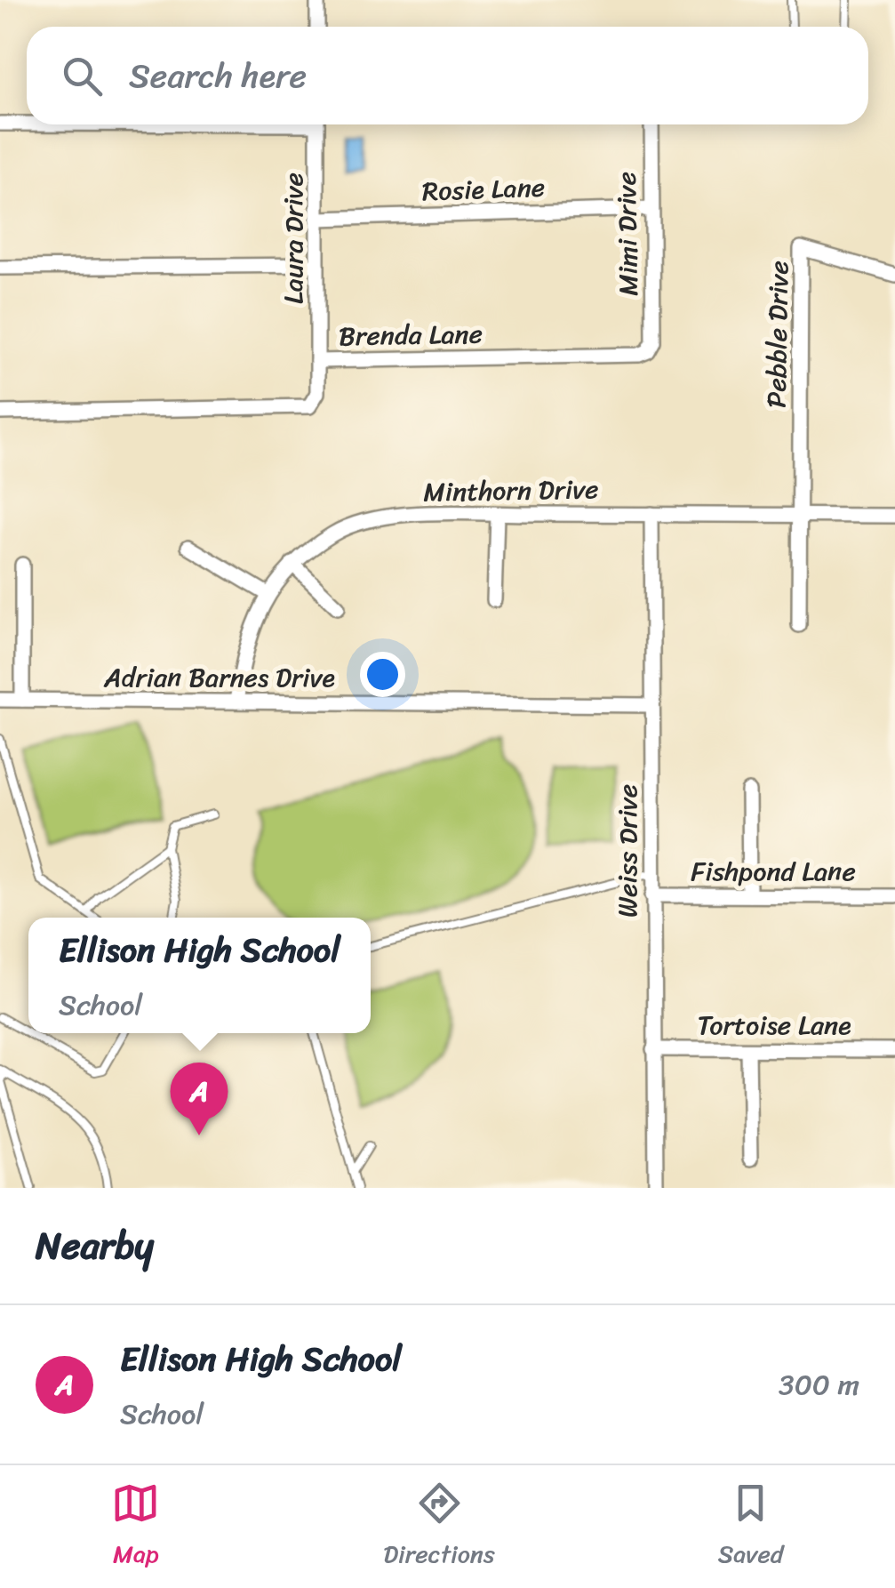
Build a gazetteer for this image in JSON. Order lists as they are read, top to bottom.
{
  "streets": {
    "street": [
      "Rosie Lane",
      "Mimi Drive",
      "Laura Drive",
      "Pebble Drive",
      "Brenda Lane",
      "Minthorn Drive",
      "Adrian Barnes Drive",
      "Weiss Drive",
      "Fishpond Lane",
      "Tortoise Lane"
    ]
  },
  "crossings": [
    ["Rosie Lane", "Mimi Drive"],
    ["Rosie Lane", "Laura Drive"],
    ["Mimi Drive", "Brenda Lane"],
    ["Laura Drive", "Brenda Lane"],
    ["Pebble Drive", "Minthorn Drive"],
    ["Minthorn Drive", "Adrian Barnes Drive"],
    ["Minthorn Drive", "Weiss Drive"],
    ["Adrian Barnes Drive", "Weiss Drive"],
    ["Weiss Drive", "Fishpond Lane"],
    ["Weiss Drive", "Tortoise Lane"]
  ],
  "page": {
    "search": "Search here",
    "popup": ["Ellison High School", "School"],
    "pins": "A",
    "heading": "Nearby",
    "list": [
      {
        "mark": "A",
        "name": "Ellison High School",
        "note": "School",
        "value": "300 m"
      }
    ],
    "nav": ["Map", "Directions", "Saved"]
  }
}
